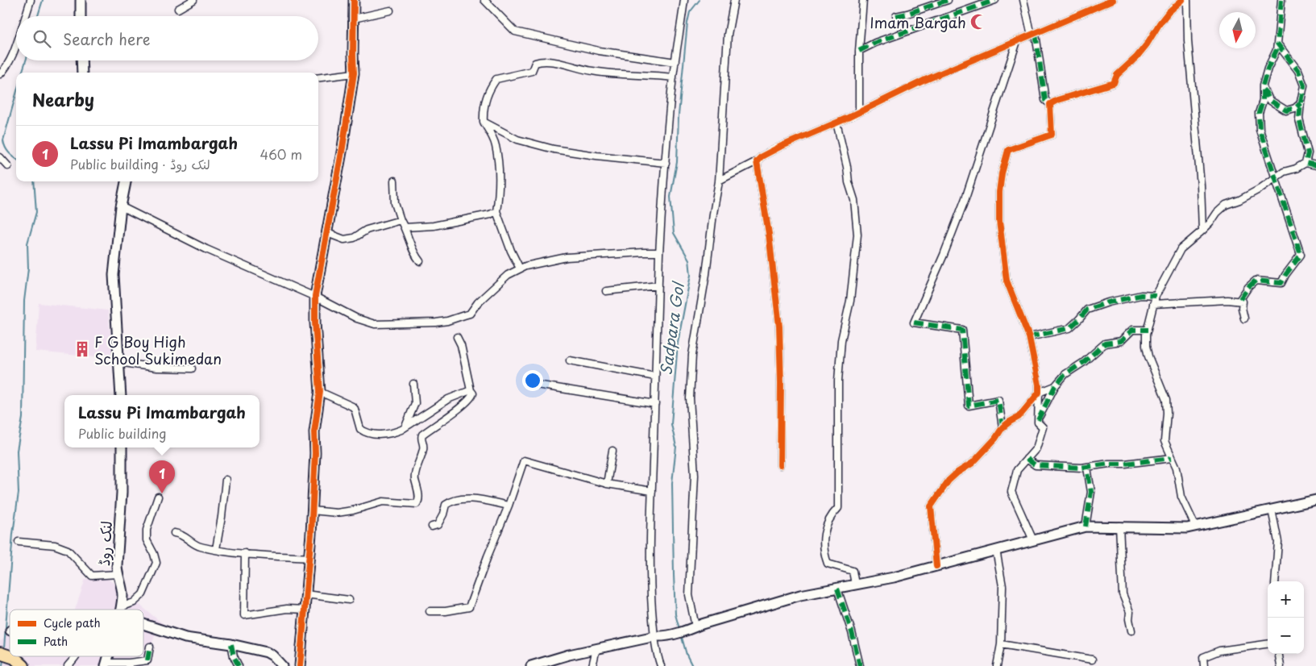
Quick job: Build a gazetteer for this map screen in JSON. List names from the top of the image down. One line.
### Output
{"streets":{"main road":["لنک روڈ"]},"water":["Sadpara Gol"],"places":{"mosque":["Imam Bargah"],"building":["F G Boy High School Sukimedan"]},"legend":["Cycle path","Path"],"north":"bottom","page":{"search":"Search here","heading":"Nearby","list":[{"mark":"1","name":"Lassu Pi Imambargah","note":"Public building · لنک روڈ","value":"460 m"}],"popup":["Lassu Pi Imambargah","Public building"],"pins":"1","map_buttons":["+","−"]}}
